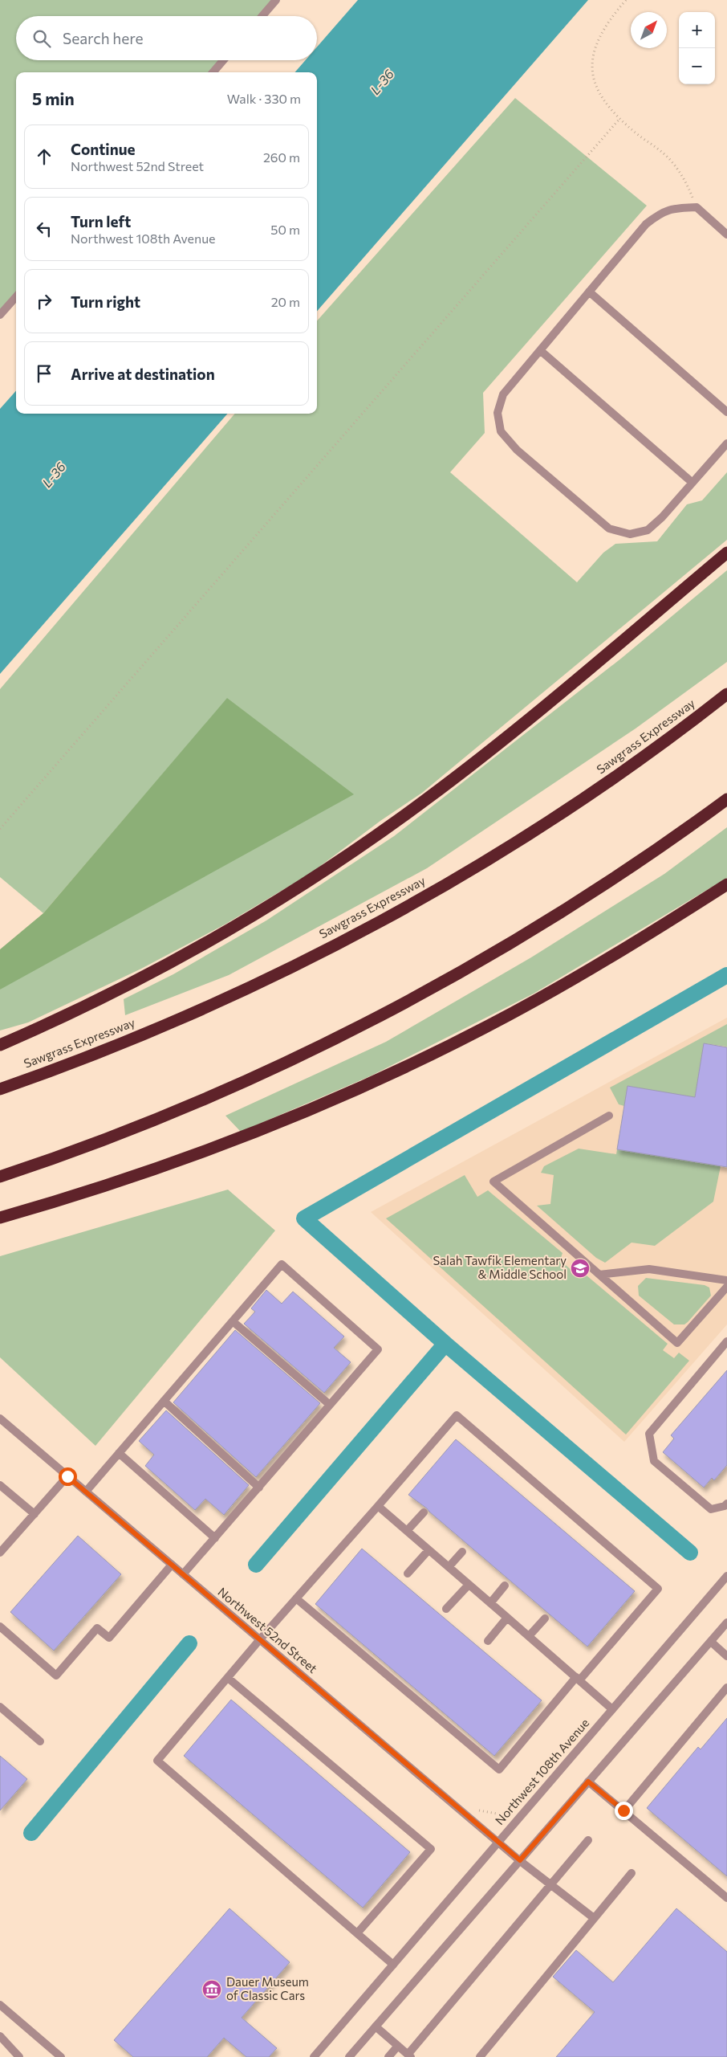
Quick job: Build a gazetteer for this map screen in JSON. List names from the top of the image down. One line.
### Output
{"streets":{"highway":["Sawgrass Expressway"],"street":["Northwest 52nd Street","Northwest 108th Avenue"]},"crossings":[["Northwest 52nd Street","Northwest 108th Avenue"]],"water":["L-36"],"places":{"school or university":["Salah Tawfik Elementary & Middle School"],"museum":["Dauer Museum of Classic Cars"]},"north":"top right","page":{"map_buttons":["+","−"],"search":"Search here","heading":["5 min","Walk · 330 m"],"list":[["Continue","Northwest 52nd Street","260 m"],["Turn left","Northwest 108th Avenue","50 m"],["Turn right","20 m"],"Arrive at destination"]}}
